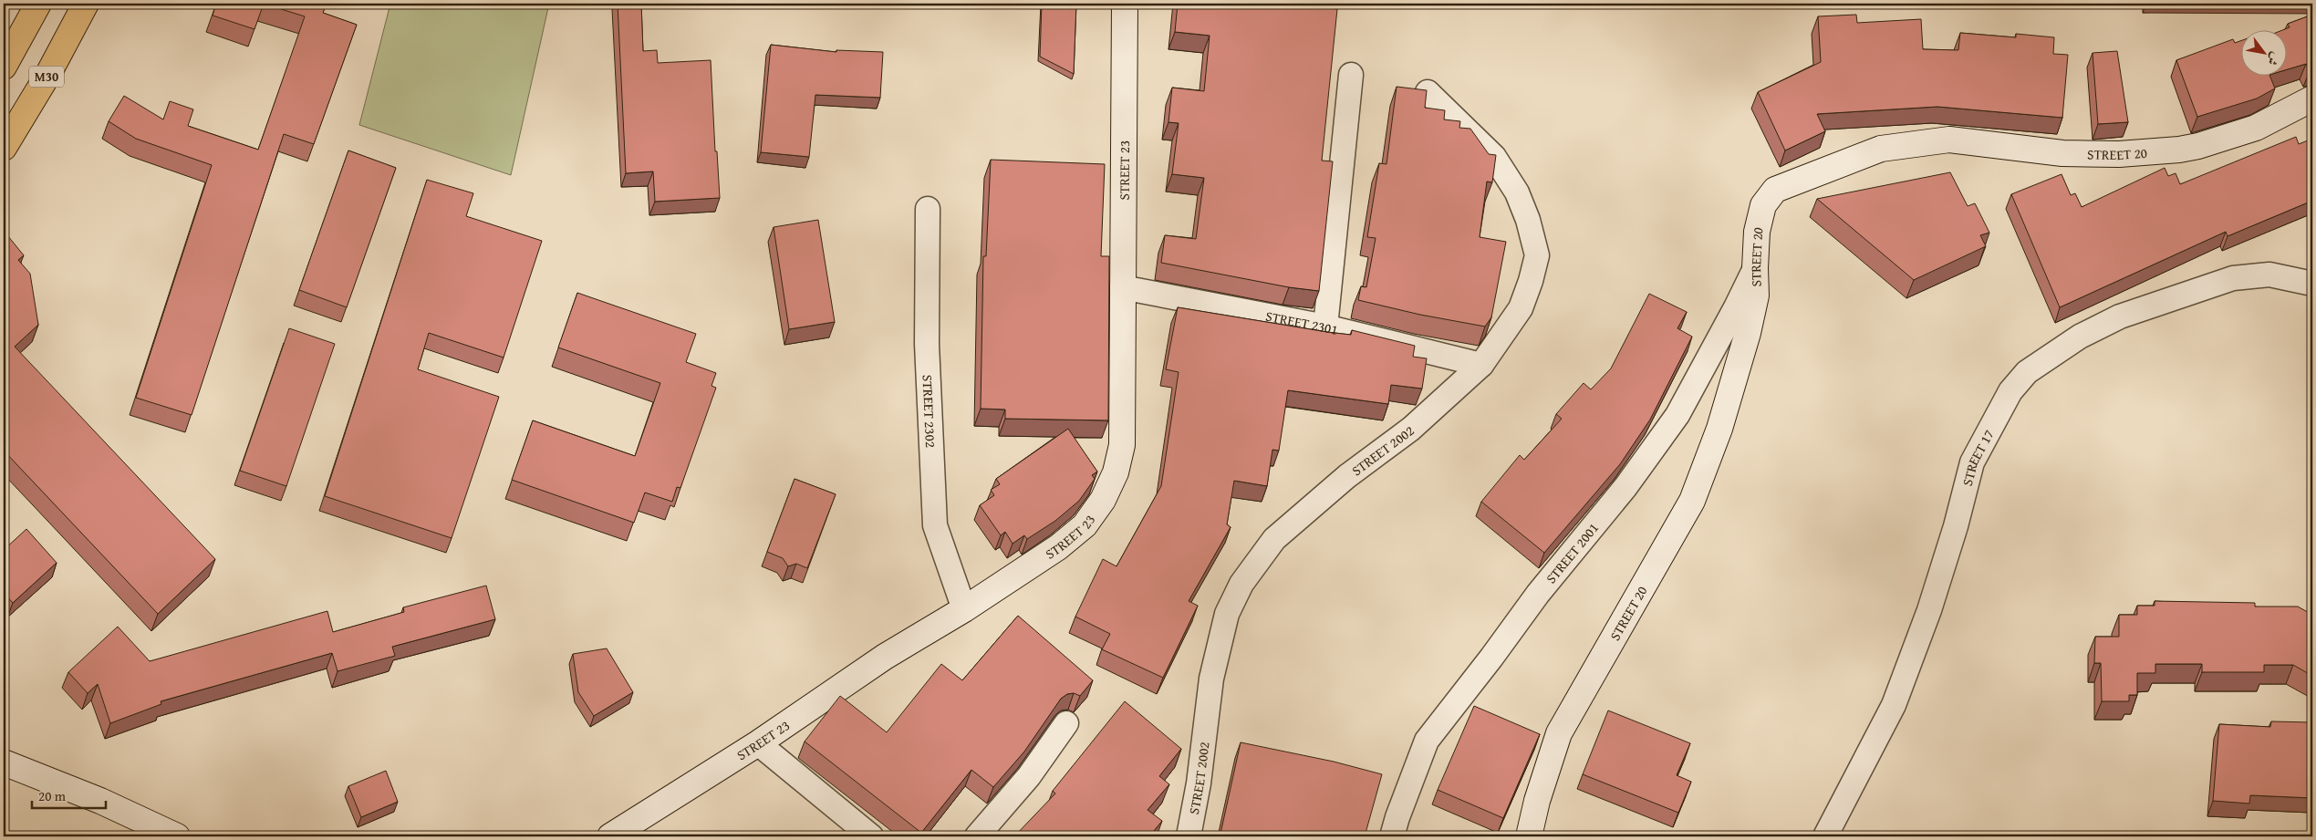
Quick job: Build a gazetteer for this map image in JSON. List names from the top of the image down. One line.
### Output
{"streets":{"highway":["M30"],"street":["STREET 20","STREET 23","STREET 2301","STREET 2302","STREET 2002","STREET 17","STREET 2001"]},"crossings":[["STREET 20","STREET 2001"],["STREET 23","STREET 2301"],["STREET 23","STREET 2302"],["STREET 2301","STREET 2002"]],"scale_bar":"20 m","north":"bottom right"}
